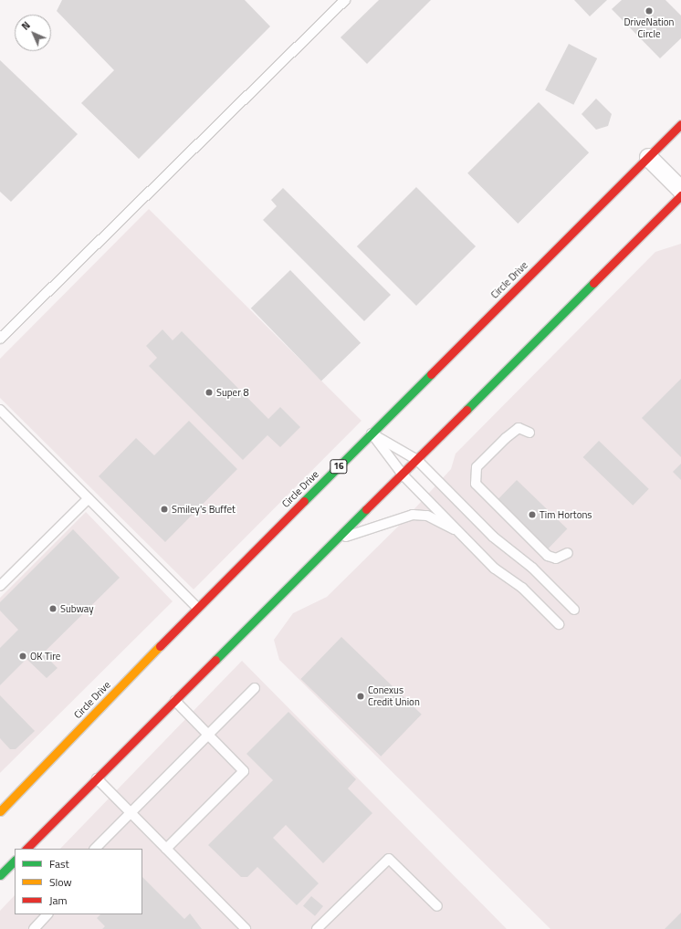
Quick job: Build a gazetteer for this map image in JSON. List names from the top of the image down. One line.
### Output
{"streets":{"highway":["Circle Drive","16"]},"places":["DriveNation Circle","Super 8","Smiley's Buffet","Tim Hortons","Subway","OK Tire","Conexus Credit Union"],"legend":["Fast","Slow","Jam"],"north":"top left"}
